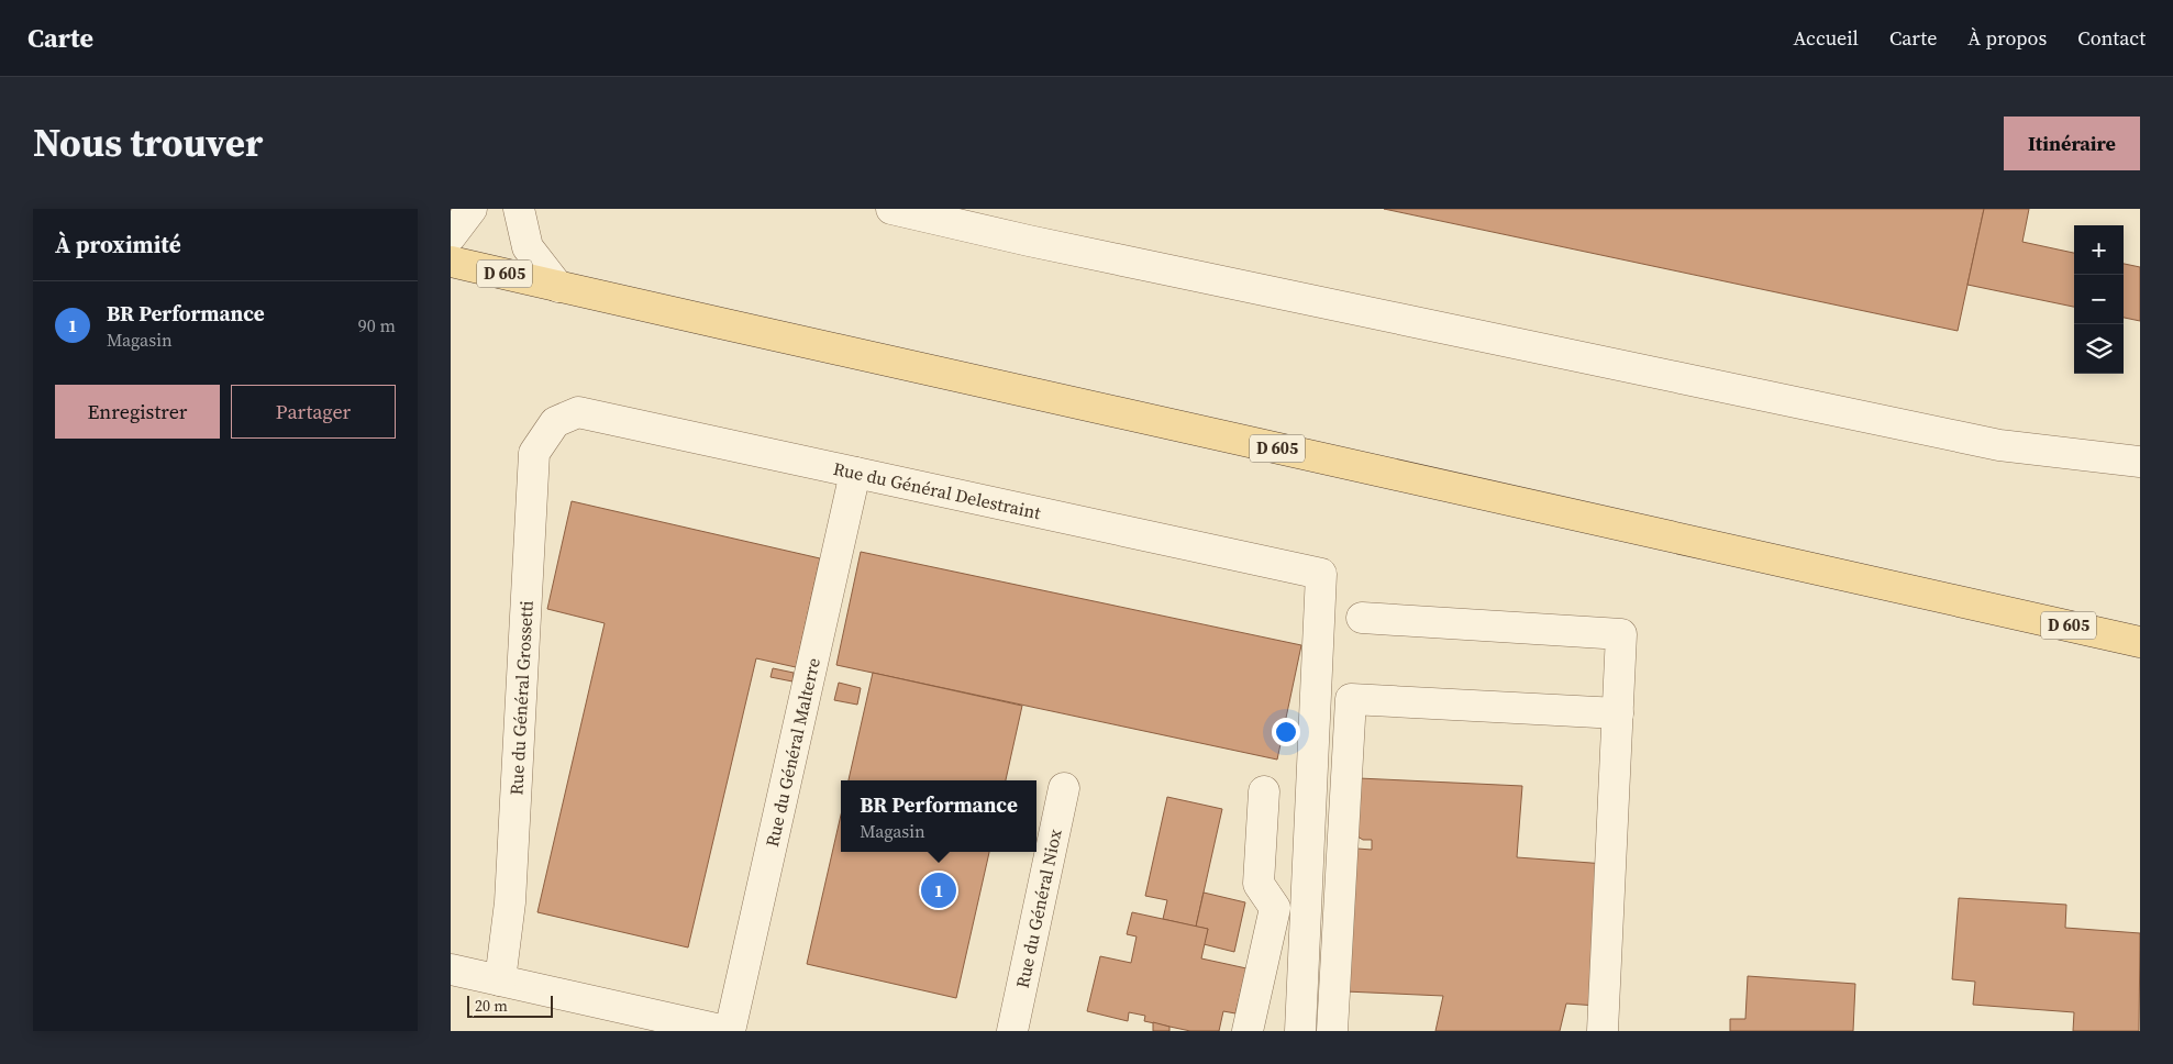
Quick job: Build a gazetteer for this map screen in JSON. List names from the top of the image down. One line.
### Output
{"streets":{"main road":["D 605"],"street":["Rue du Général Delestraint","Rue du Général Grossetti","Rue du Général Malterre","Rue du Général Niox"]},"crossings":[["Rue du Général Delestraint","Rue du Général Grossetti"],["Rue du Général Delestraint","Rue du Général Malterre"]],"scale_bar":"20 m","page":{"header":"Carte","nav":["Accueil","Carte","À propos","Contact"],"title":"Nous trouver","buttons":["Itinéraire",["Enregistrer","Partager"]],"heading":"À proximité","map_buttons":["+","−"],"list":[{"mark":"1","name":"BR Performance","note":"Magasin","value":"90 m"}],"popup":["BR Performance","Magasin"],"pins":"1","scale":"20 m"}}
